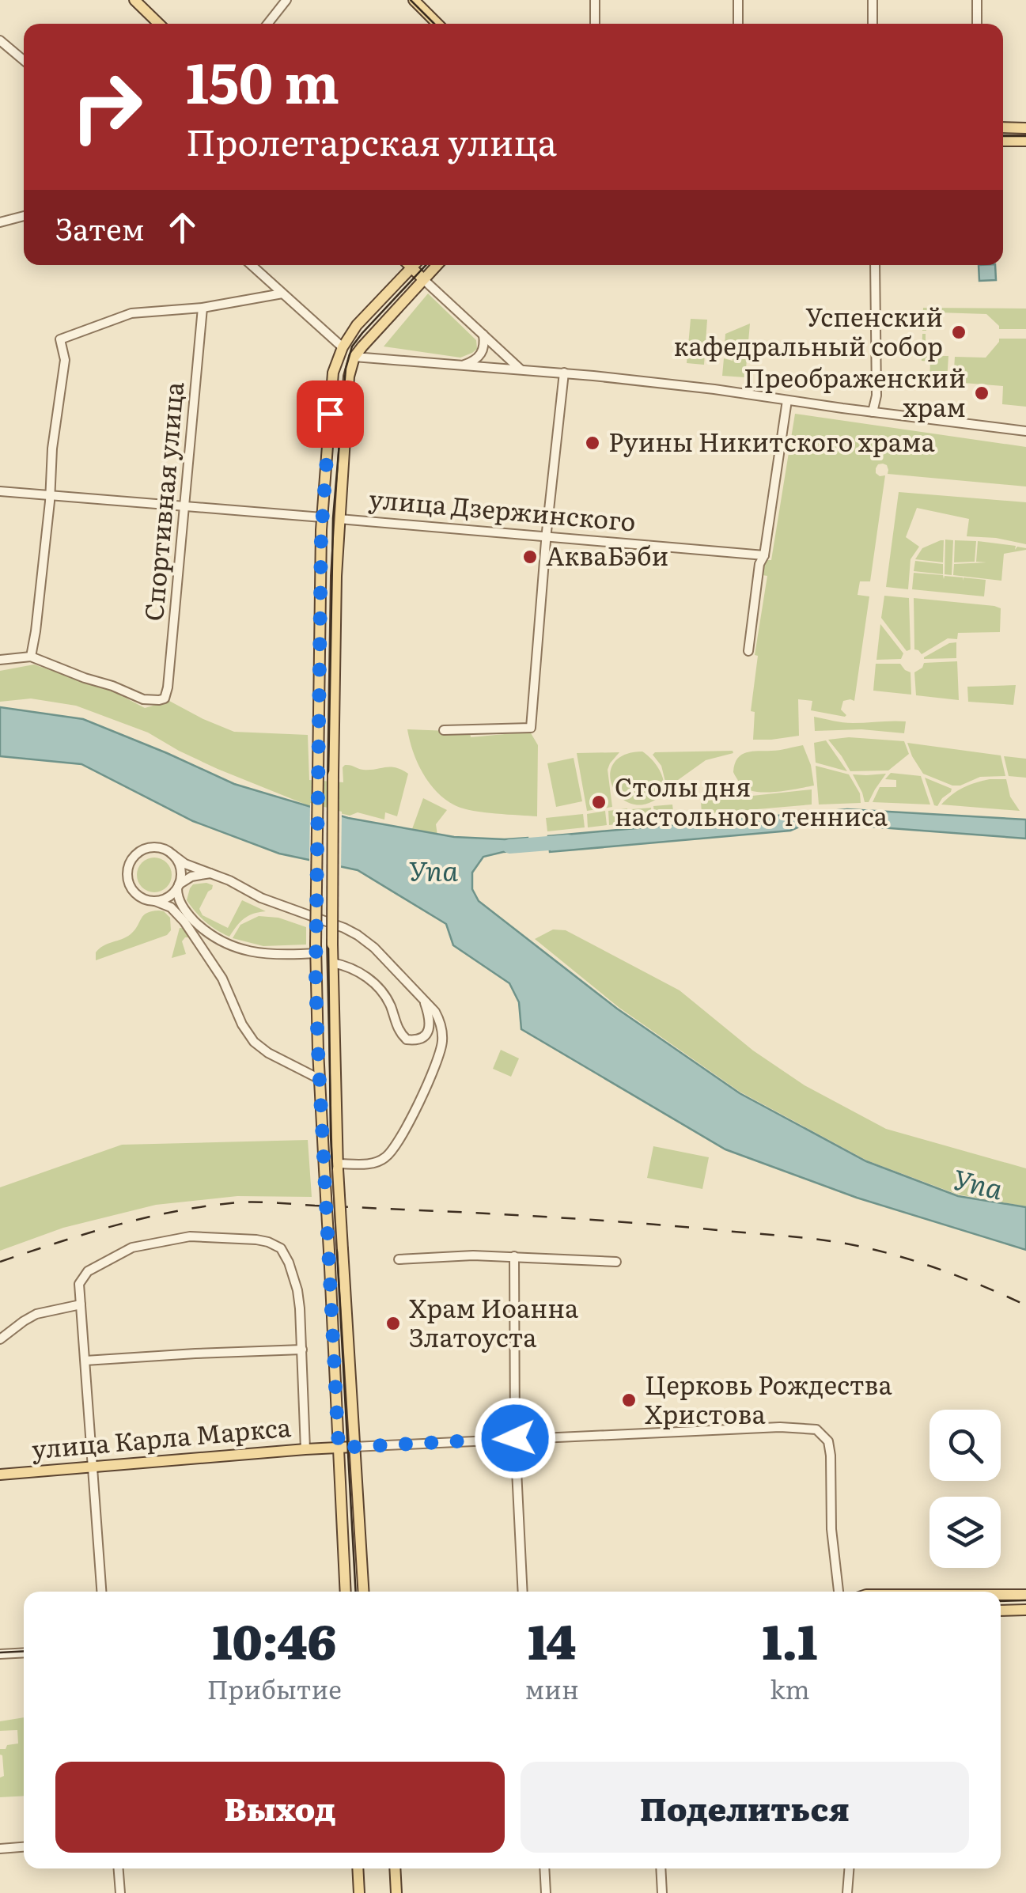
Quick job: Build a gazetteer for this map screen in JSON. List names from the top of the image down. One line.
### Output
{"streets":{"main road":["улица Дзержинского","улица Карла Маркса"],"street":["Спортивная улица"]},"crossings":[["Спортивная улица","улица Дзержинского"]],"water":["Упа"],"places":["Успенский кафедральный собор","Преображенский храм","Руины Никитского храма","АкваБэби","Cтолы дня настольного тенниса","Храм Иоанна Златоуста","Церковь Рождества Христова"],"page":{"turn":["150 m","Пролетарская улица"],"then":"Затем","eta":["10:46","Прибытие","14","мин","1.1","km"],"buttons":["Выход","Поделиться"]}}
